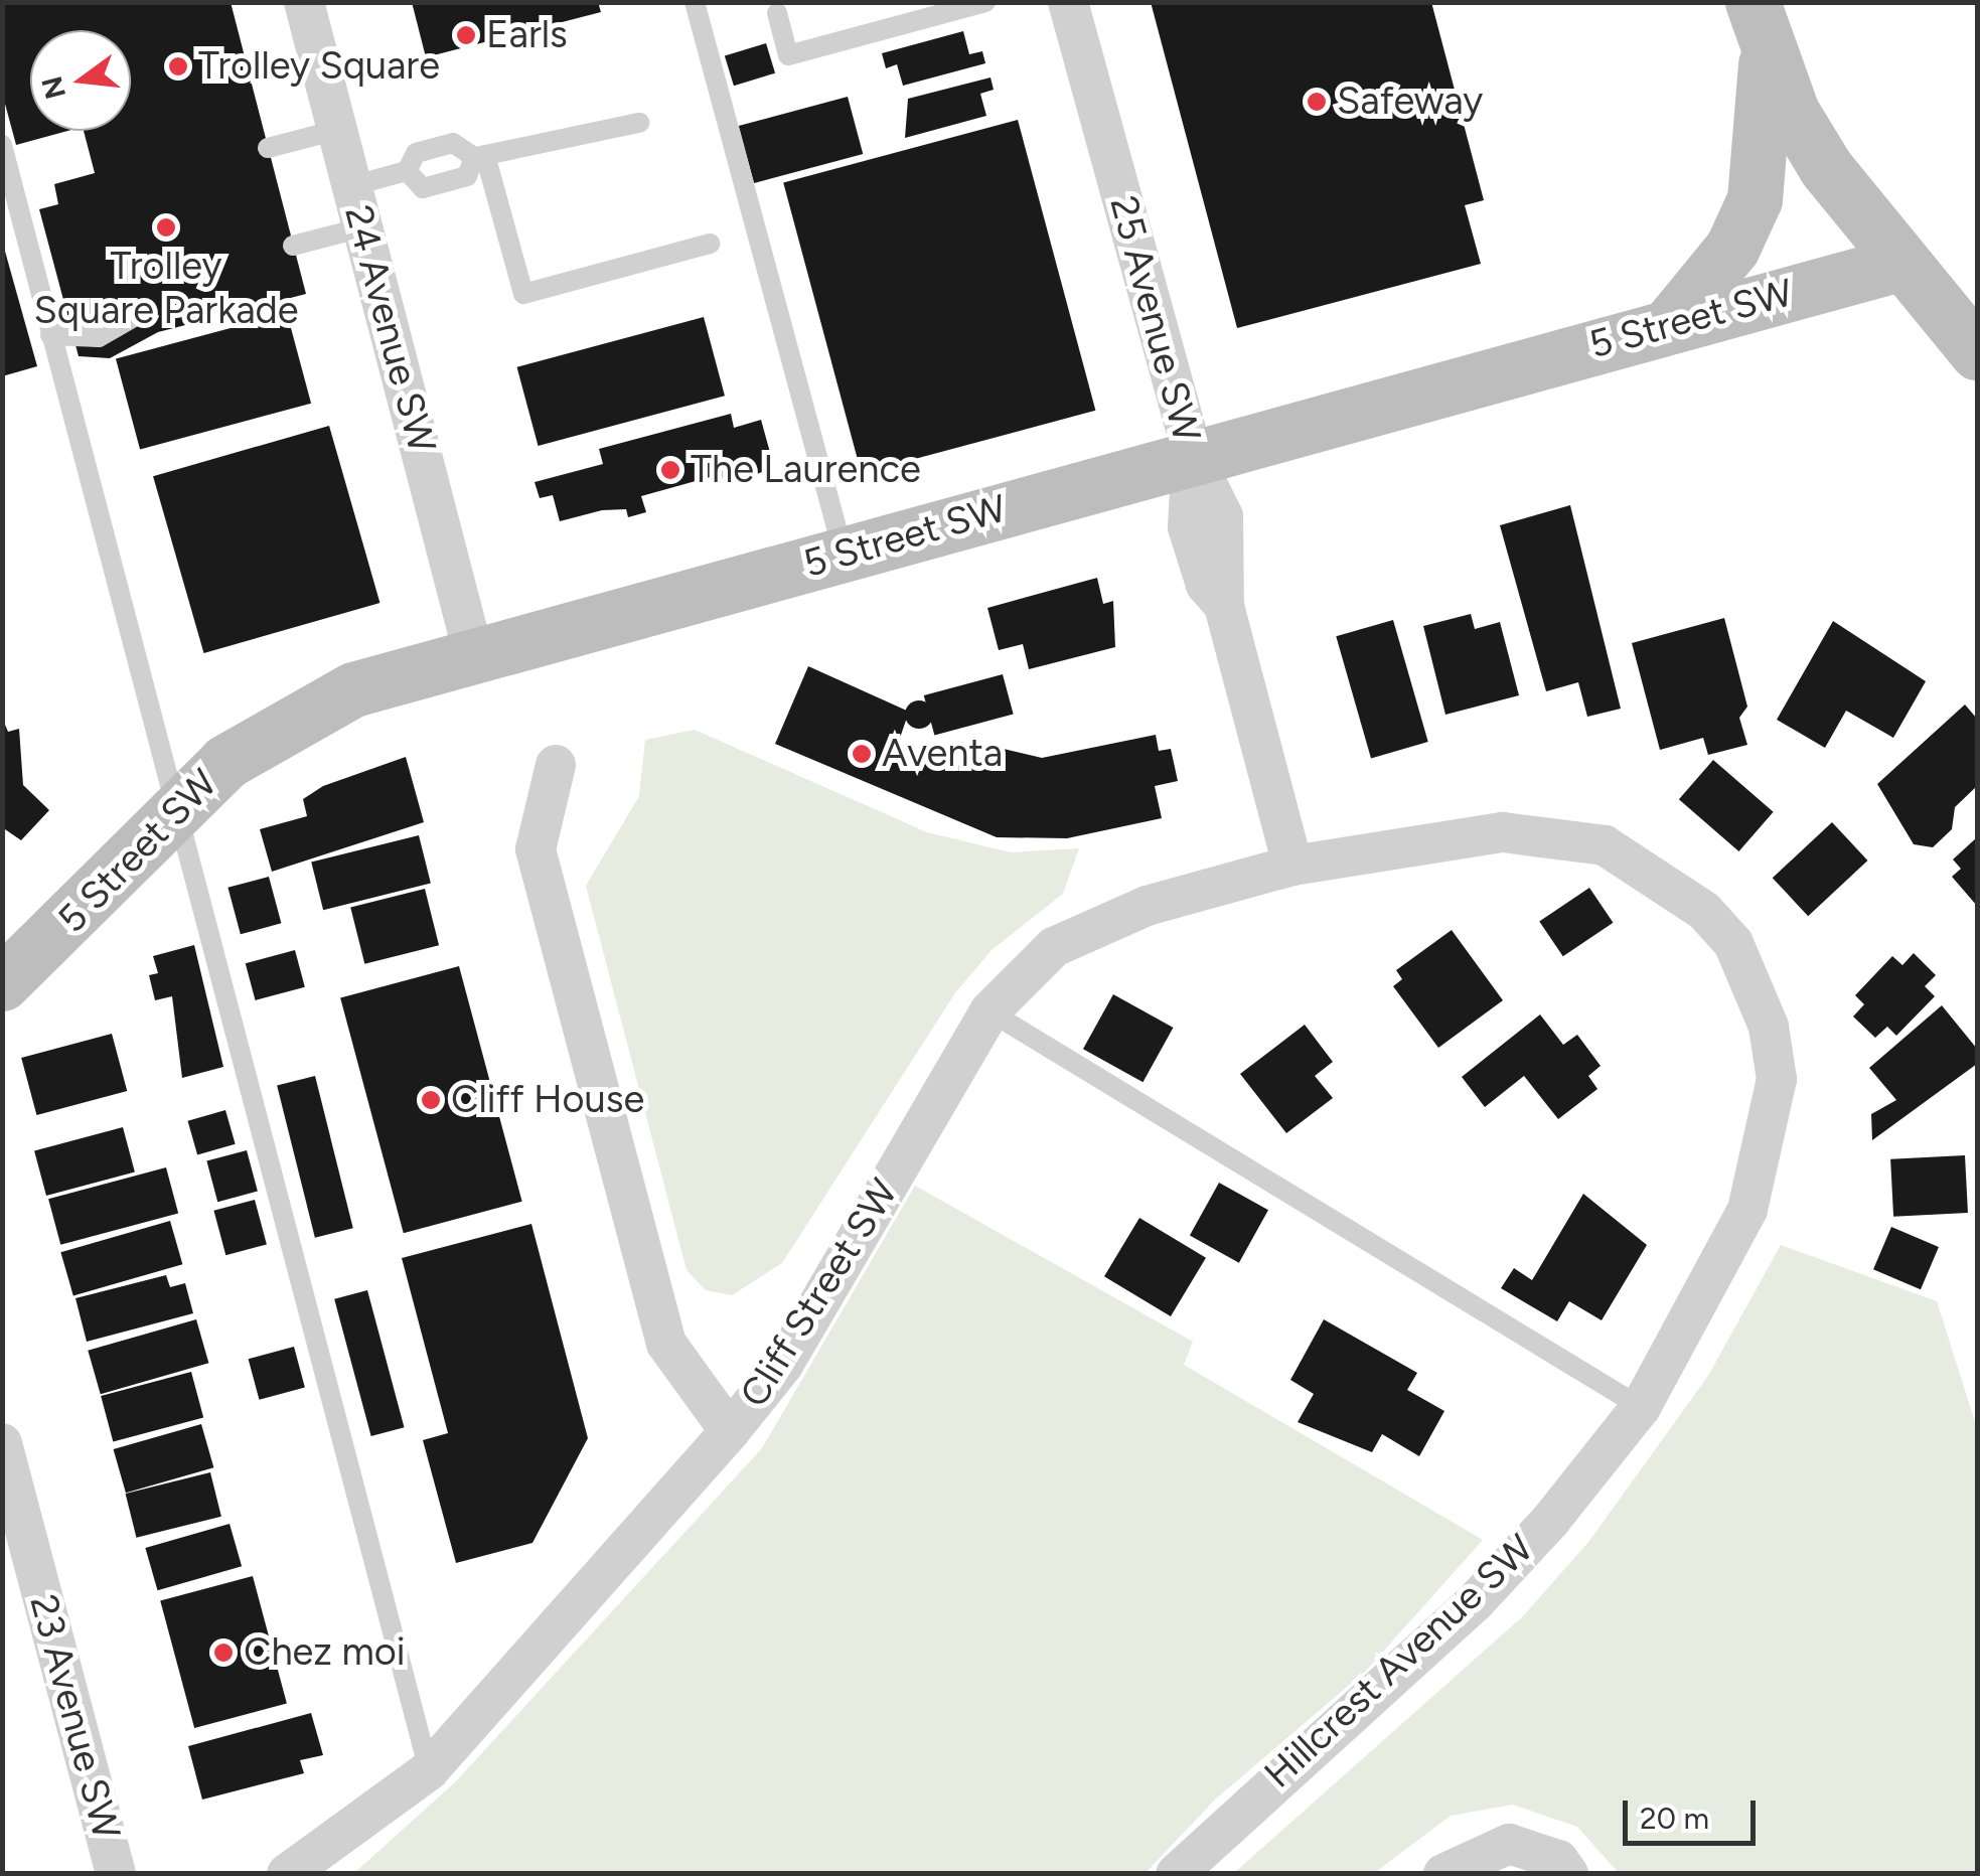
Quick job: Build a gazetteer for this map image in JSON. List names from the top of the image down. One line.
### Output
{"streets":{"street":["25 Avenue SW","5 Street SW","24 Avenue SW","Cliff Street SW","Hillcrest Avenue SW","23 Avenue SW"]},"crossings":[["25 Avenue SW","5 Street SW"],["25 Avenue SW","Cliff Street SW"],["25 Avenue SW","Hillcrest Avenue SW"],["5 Street SW","24 Avenue SW"],["Cliff Street SW","Hillcrest Avenue SW"]],"places":["Earls","Trolley Square","Safeway","Trolley Square Parkade","The Laurence","Aventa","Cliff House","Chez moi"],"scale_bar":"20 m","north":"left"}
